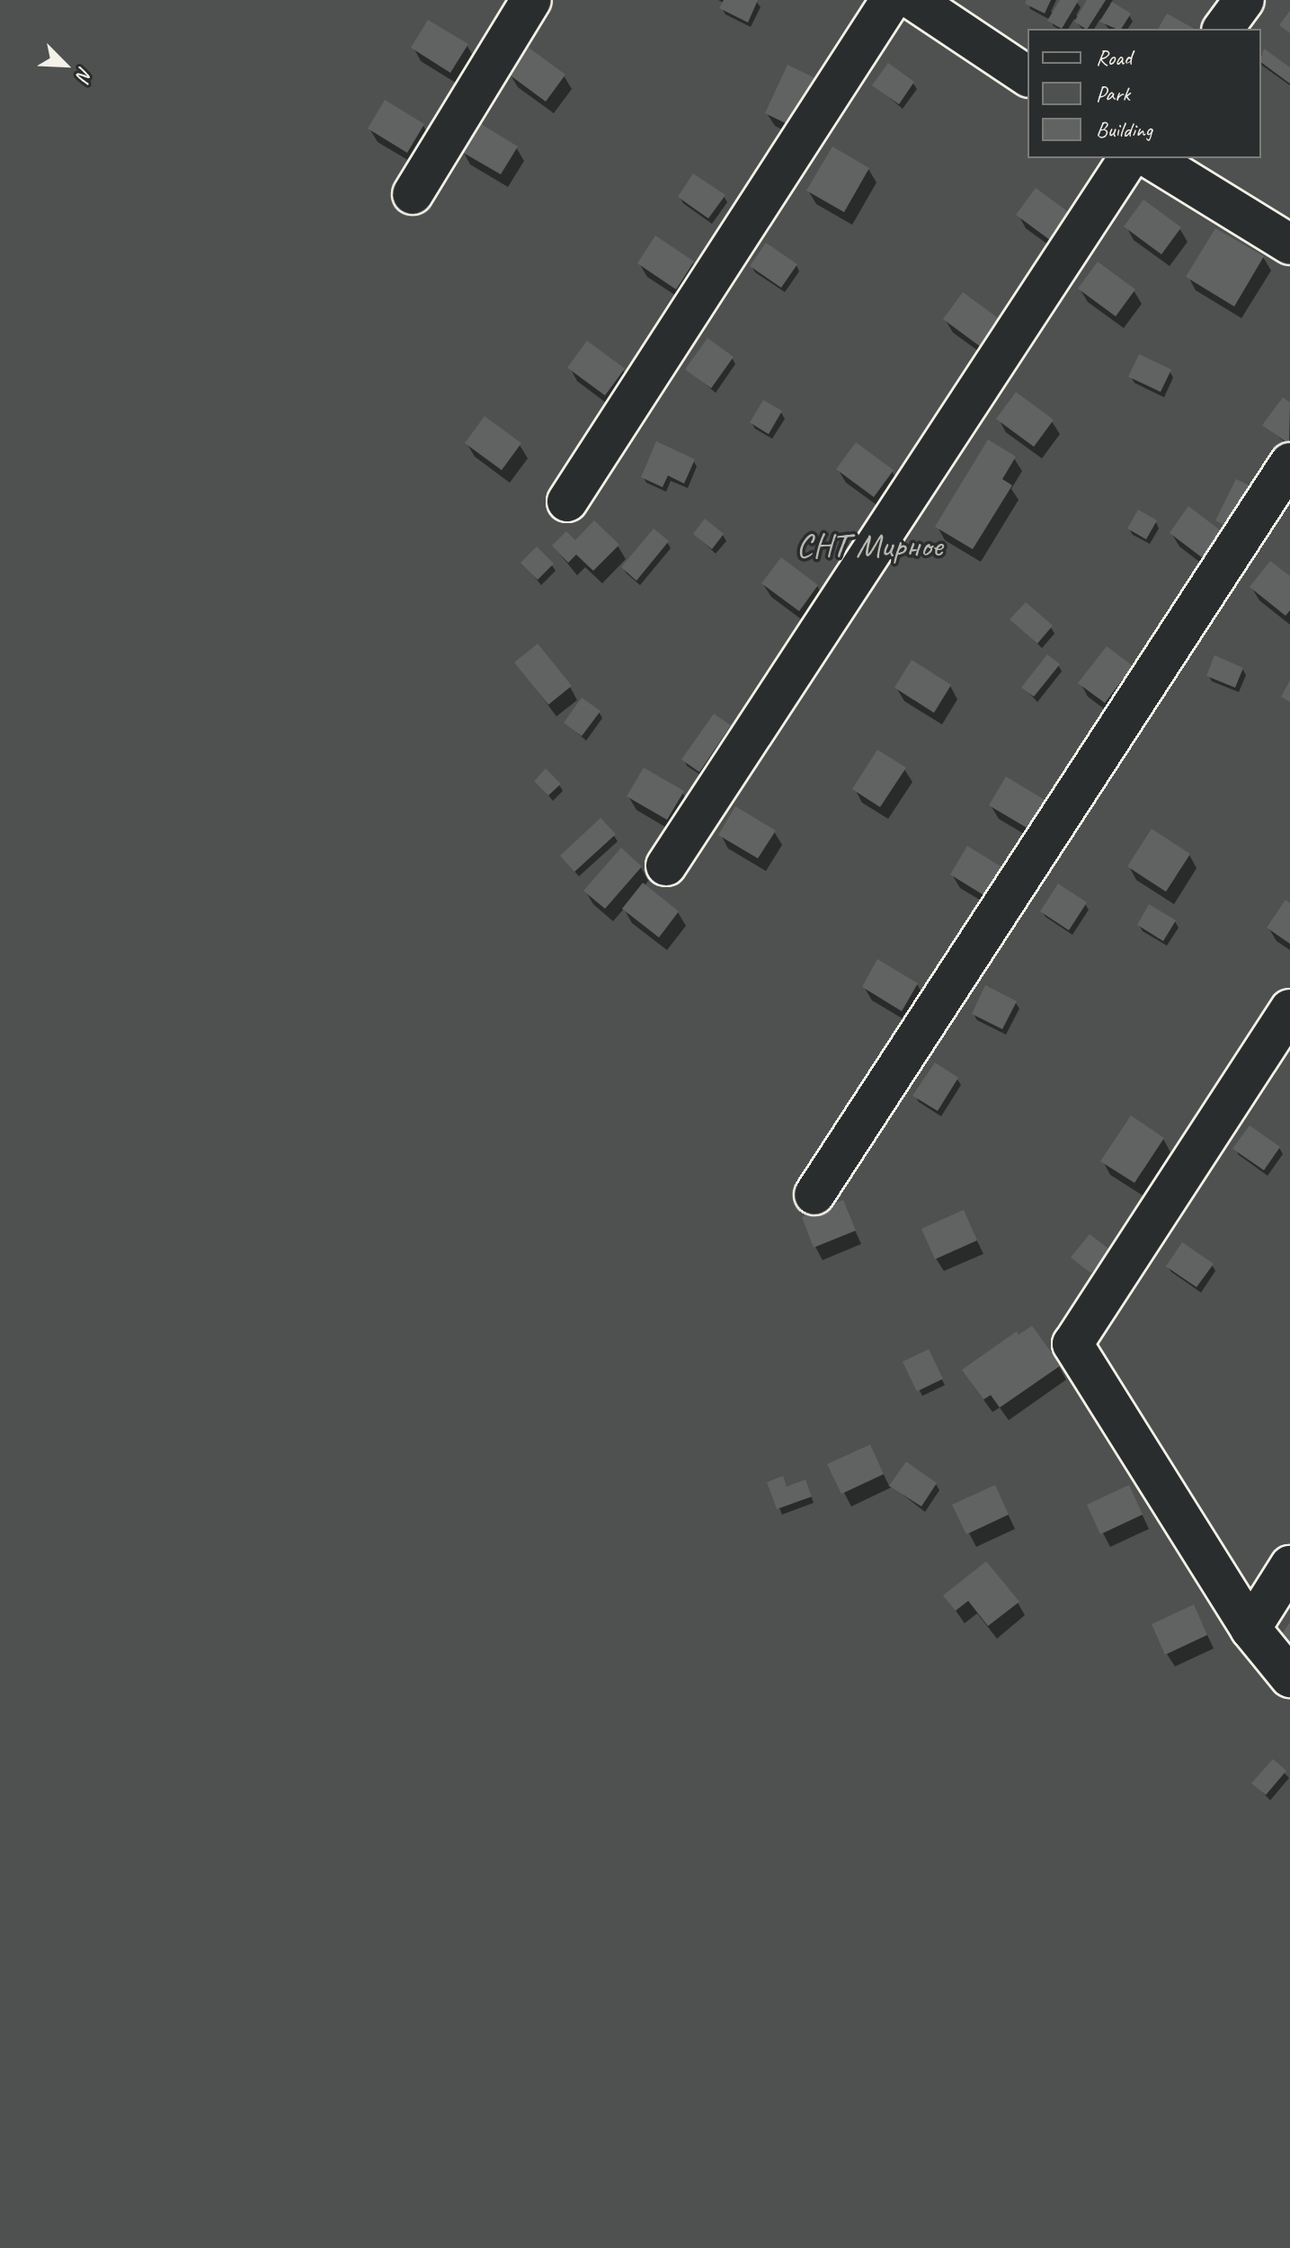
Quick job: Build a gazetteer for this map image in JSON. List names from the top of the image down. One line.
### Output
{"parks":["СНТ Мирное"],"legend":["Road","Park","Building"],"north":"bottom right"}
